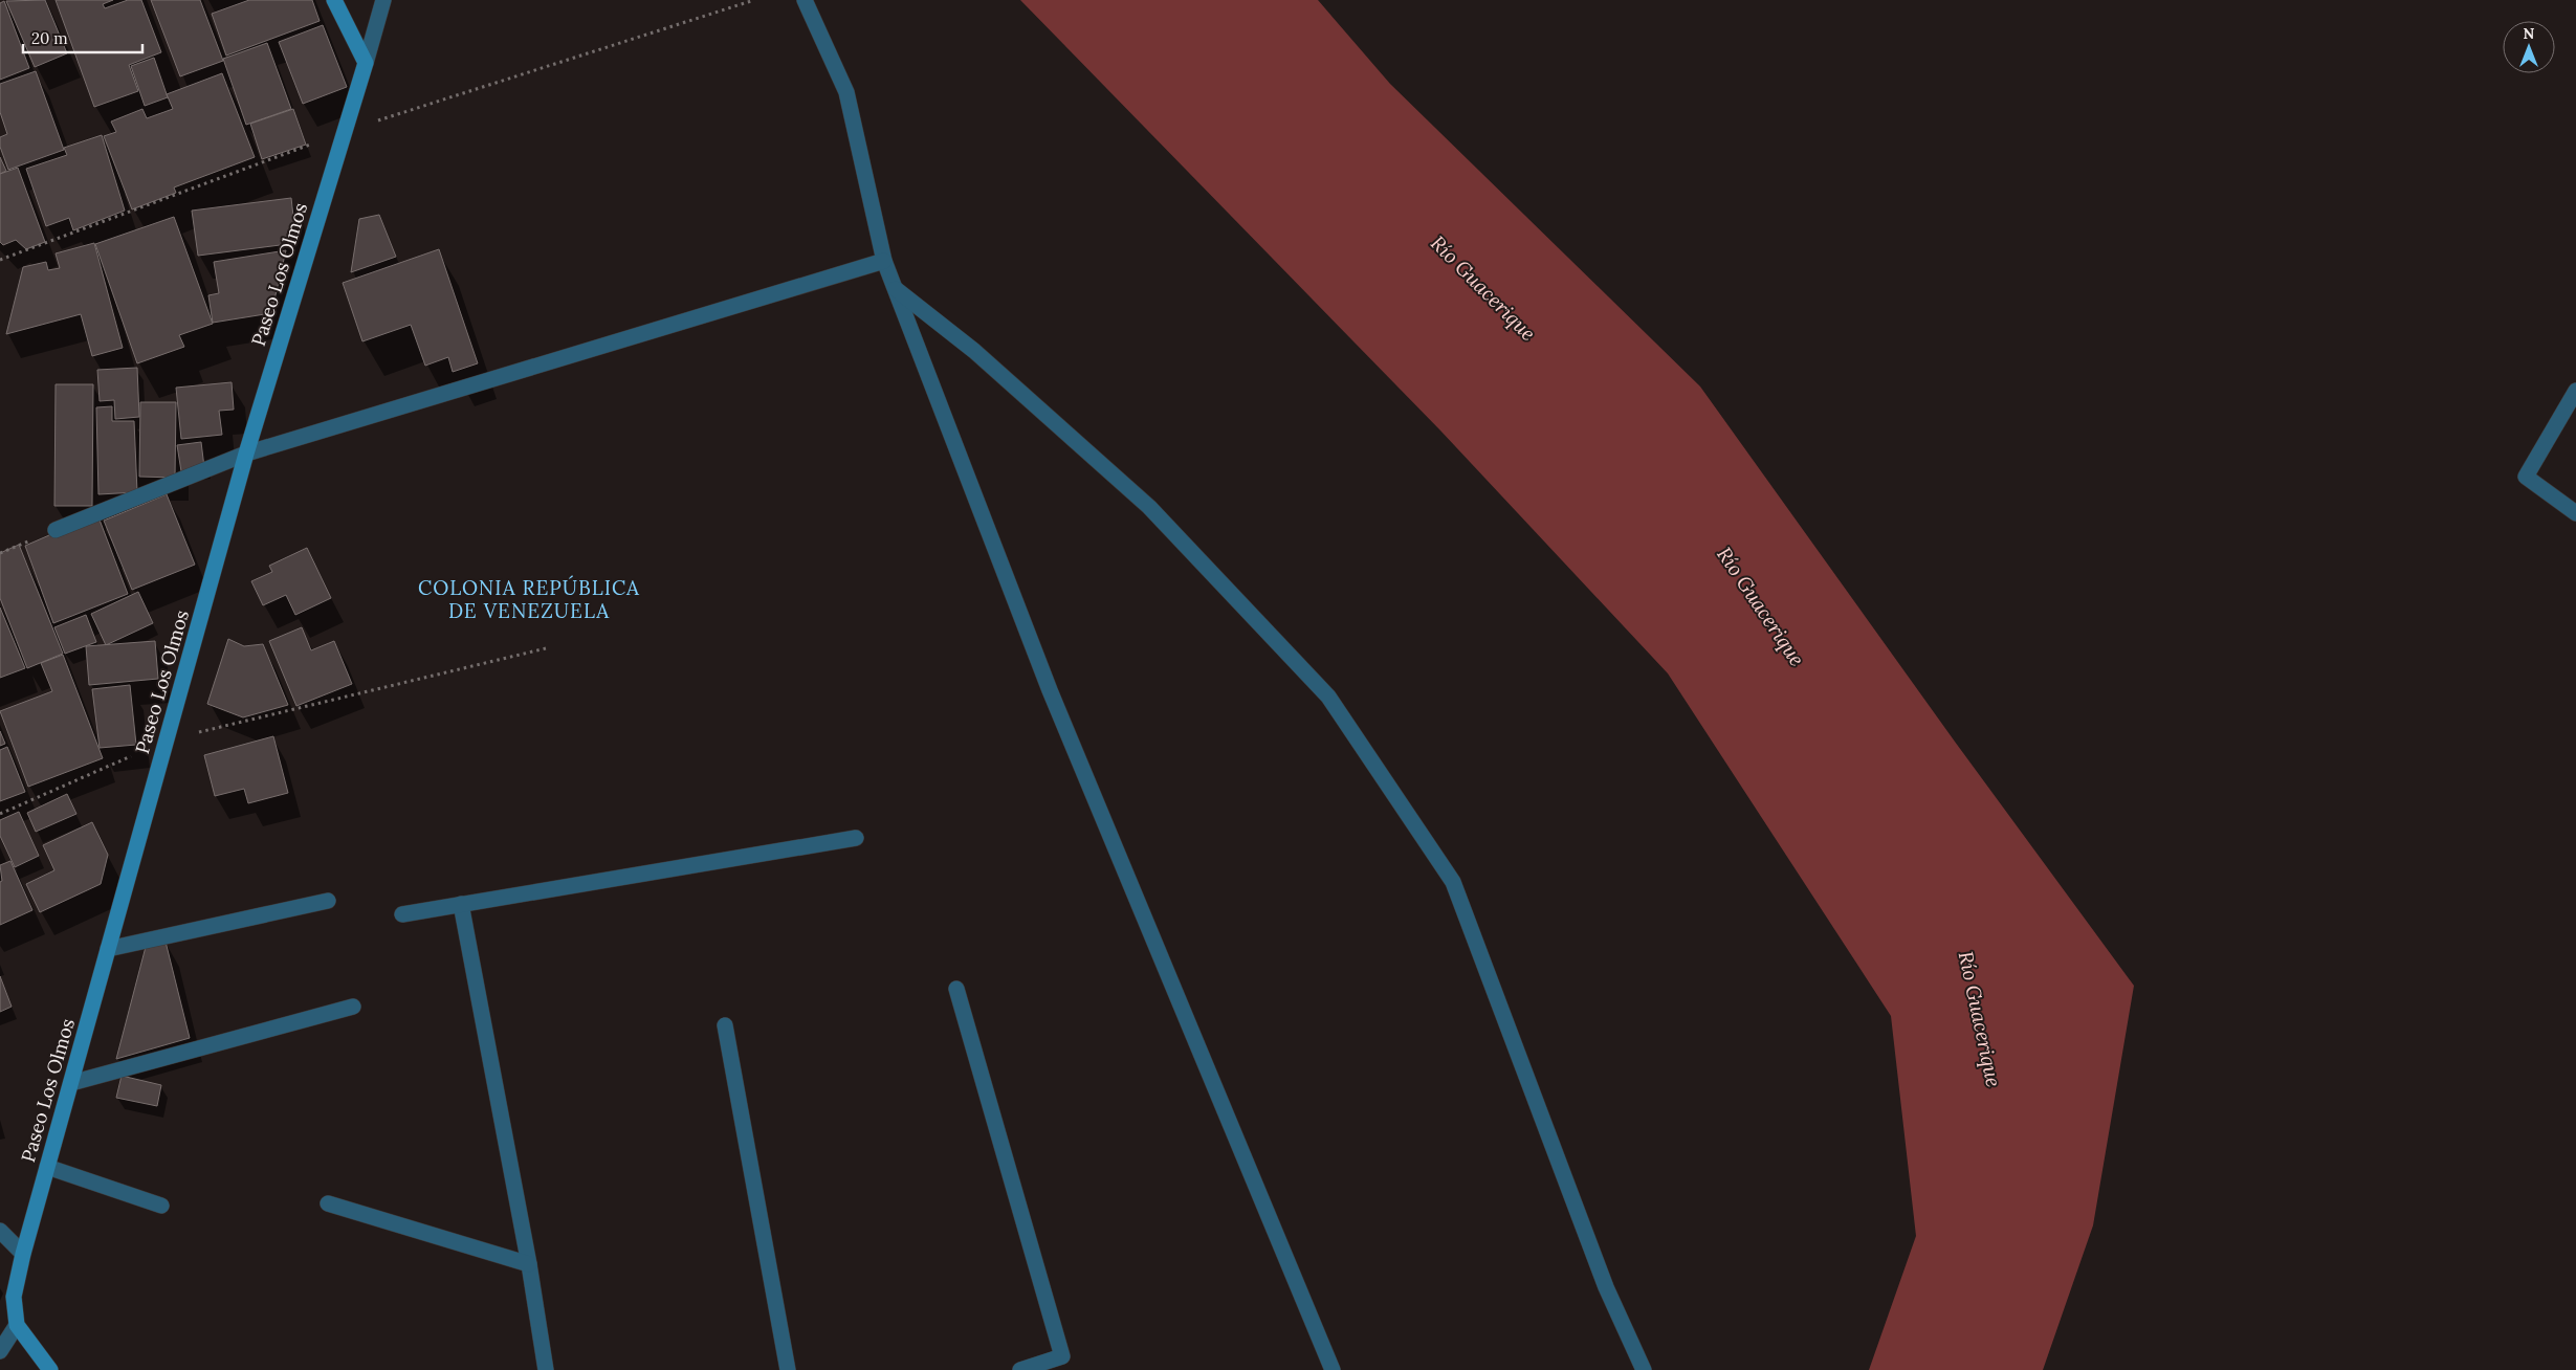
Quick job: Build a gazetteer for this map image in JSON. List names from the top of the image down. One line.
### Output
{"streets":{"street":["Paseo Los Olmos"]},"districts":["COLONIA REPÚBLICA DE VENEZUELA"],"water":["Río Guacerique"],"scale_bar":"20 m","north":"top"}
